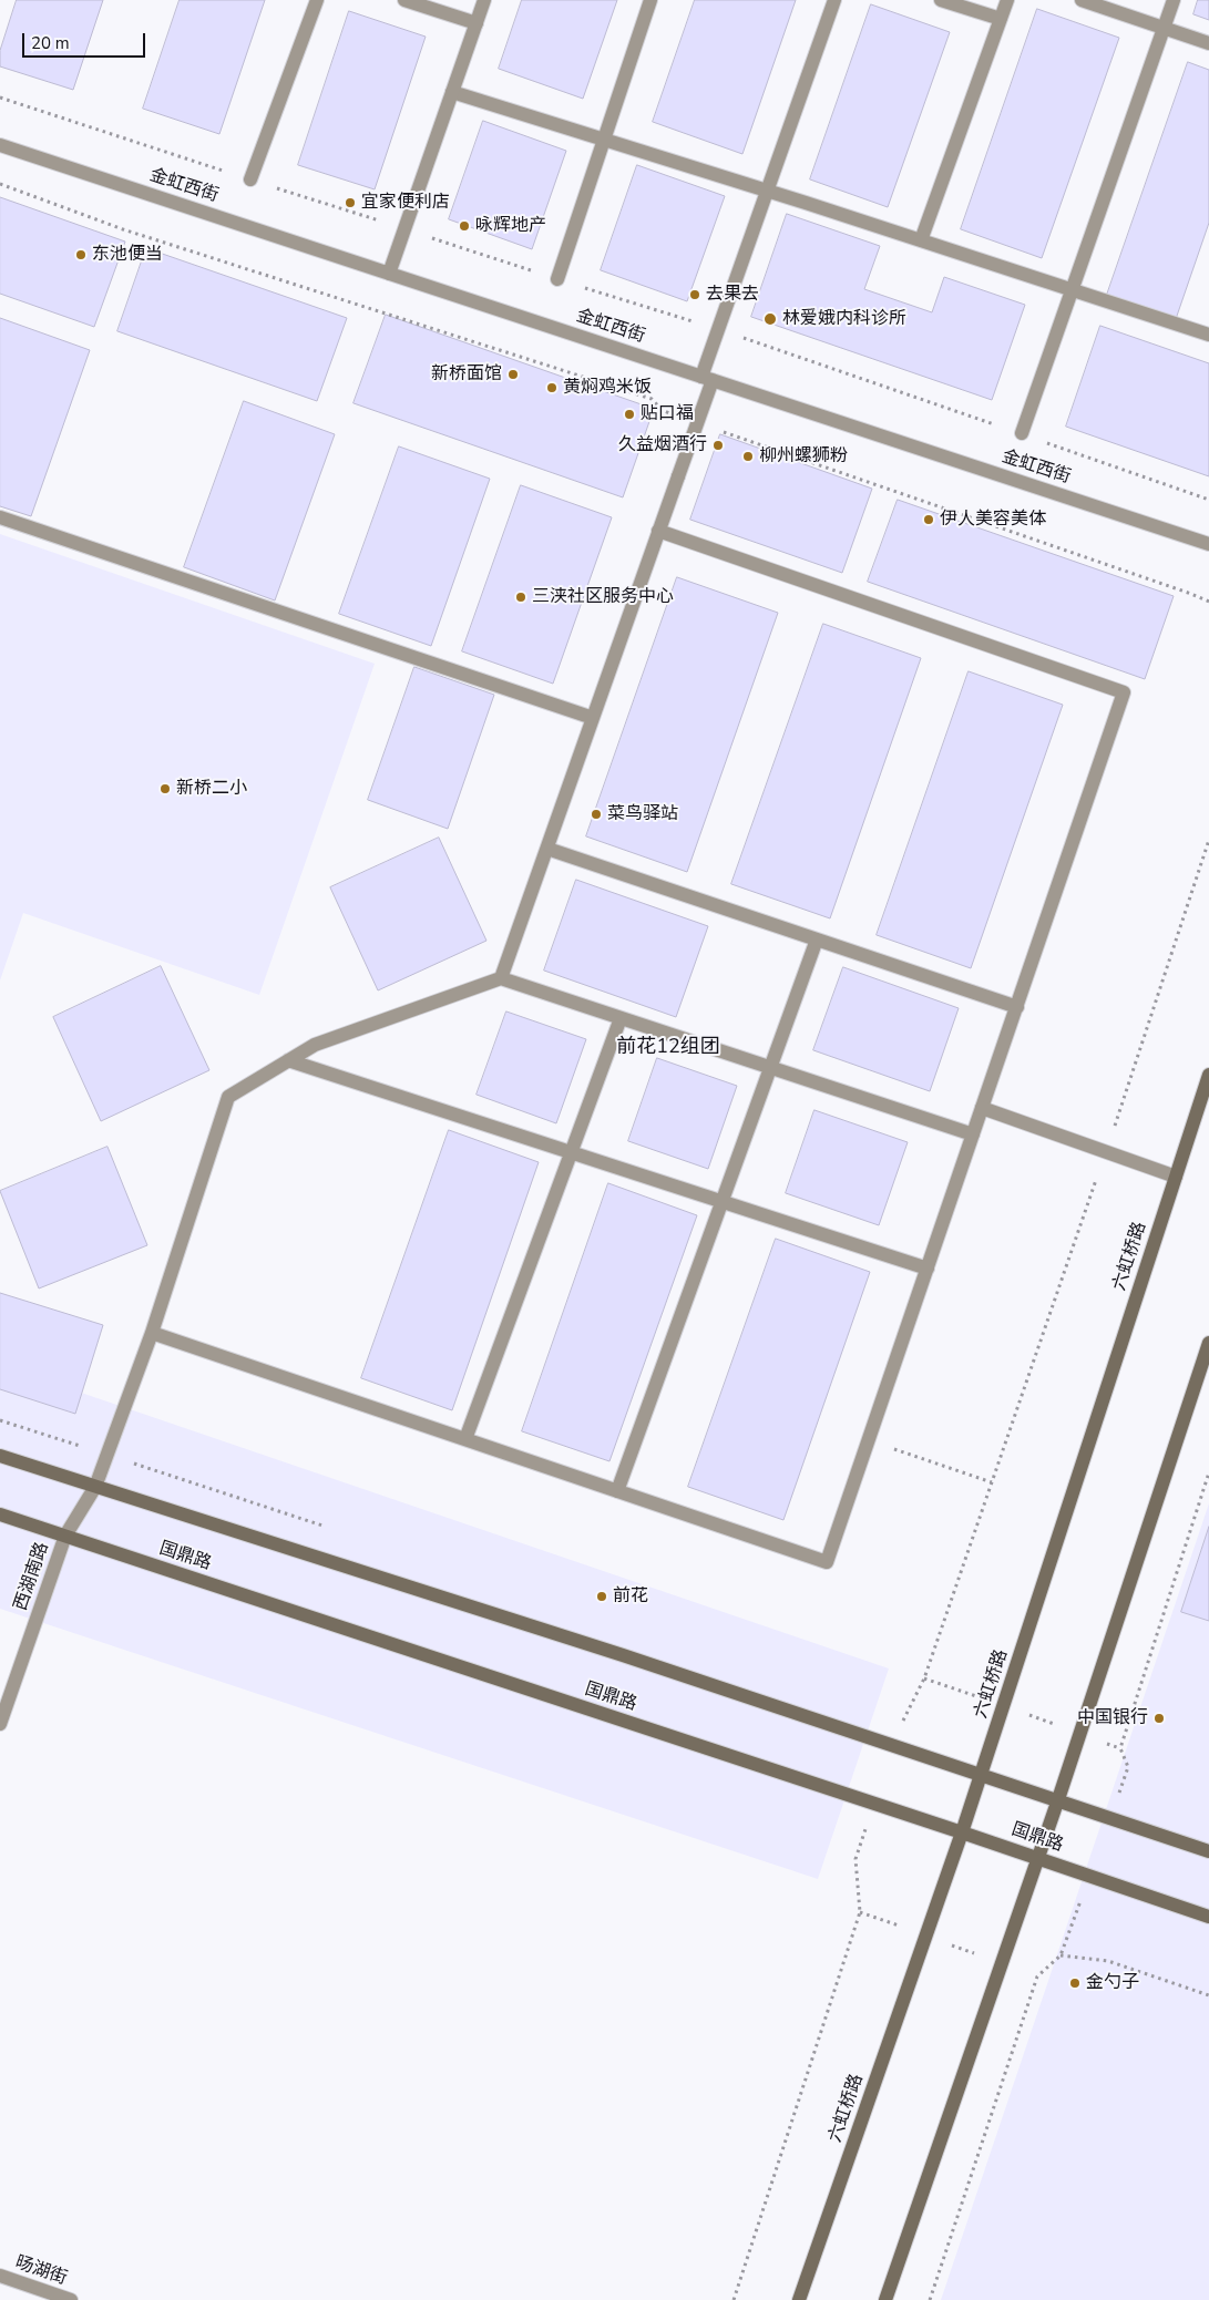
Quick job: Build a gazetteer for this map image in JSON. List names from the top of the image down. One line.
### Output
{"streets":{"main road":["六虹桥路","国鼎路"],"street":["金虹西街","西湖南路","旸湖街"]},"crossings":[["六虹桥路","国鼎路"],["国鼎路","西湖南路"]],"districts":["前花12组团"],"places":["宜家便利店","咏辉地产","东池便当","去果去","林爱娥内科诊所","新桥面馆","黄焖鸡米饭","贴口福","久益烟酒行","柳州螺狮粉","伊人美容美体","三浃社区服务中心","新桥二小","菜鸟驿站","前花","中国银行","金勺子"],"scale_bar":"20 m"}
